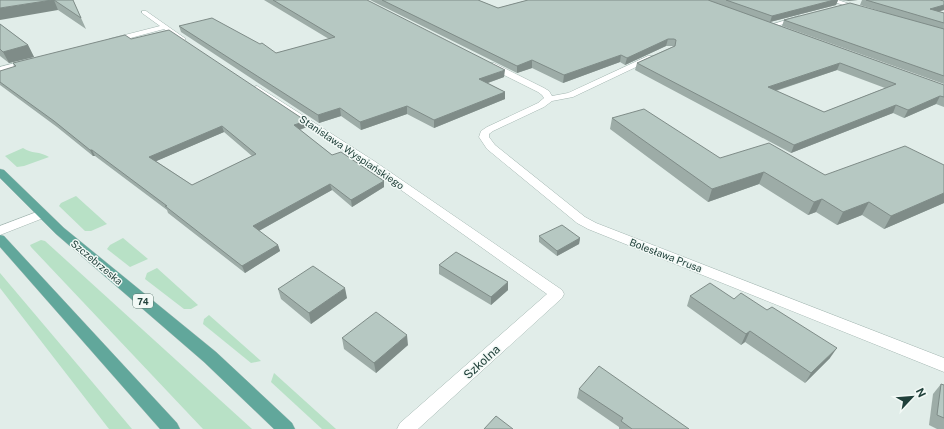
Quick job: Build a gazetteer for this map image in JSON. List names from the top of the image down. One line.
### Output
{"streets":{"main road":["Szczebrzeska","74"],"street":["Stanisława Wyspiańskiego","Bolesława Prusa","Szkolna"]},"crossings":[["Stanisława Wyspiańskiego","Szkolna"]],"north":"top right"}
